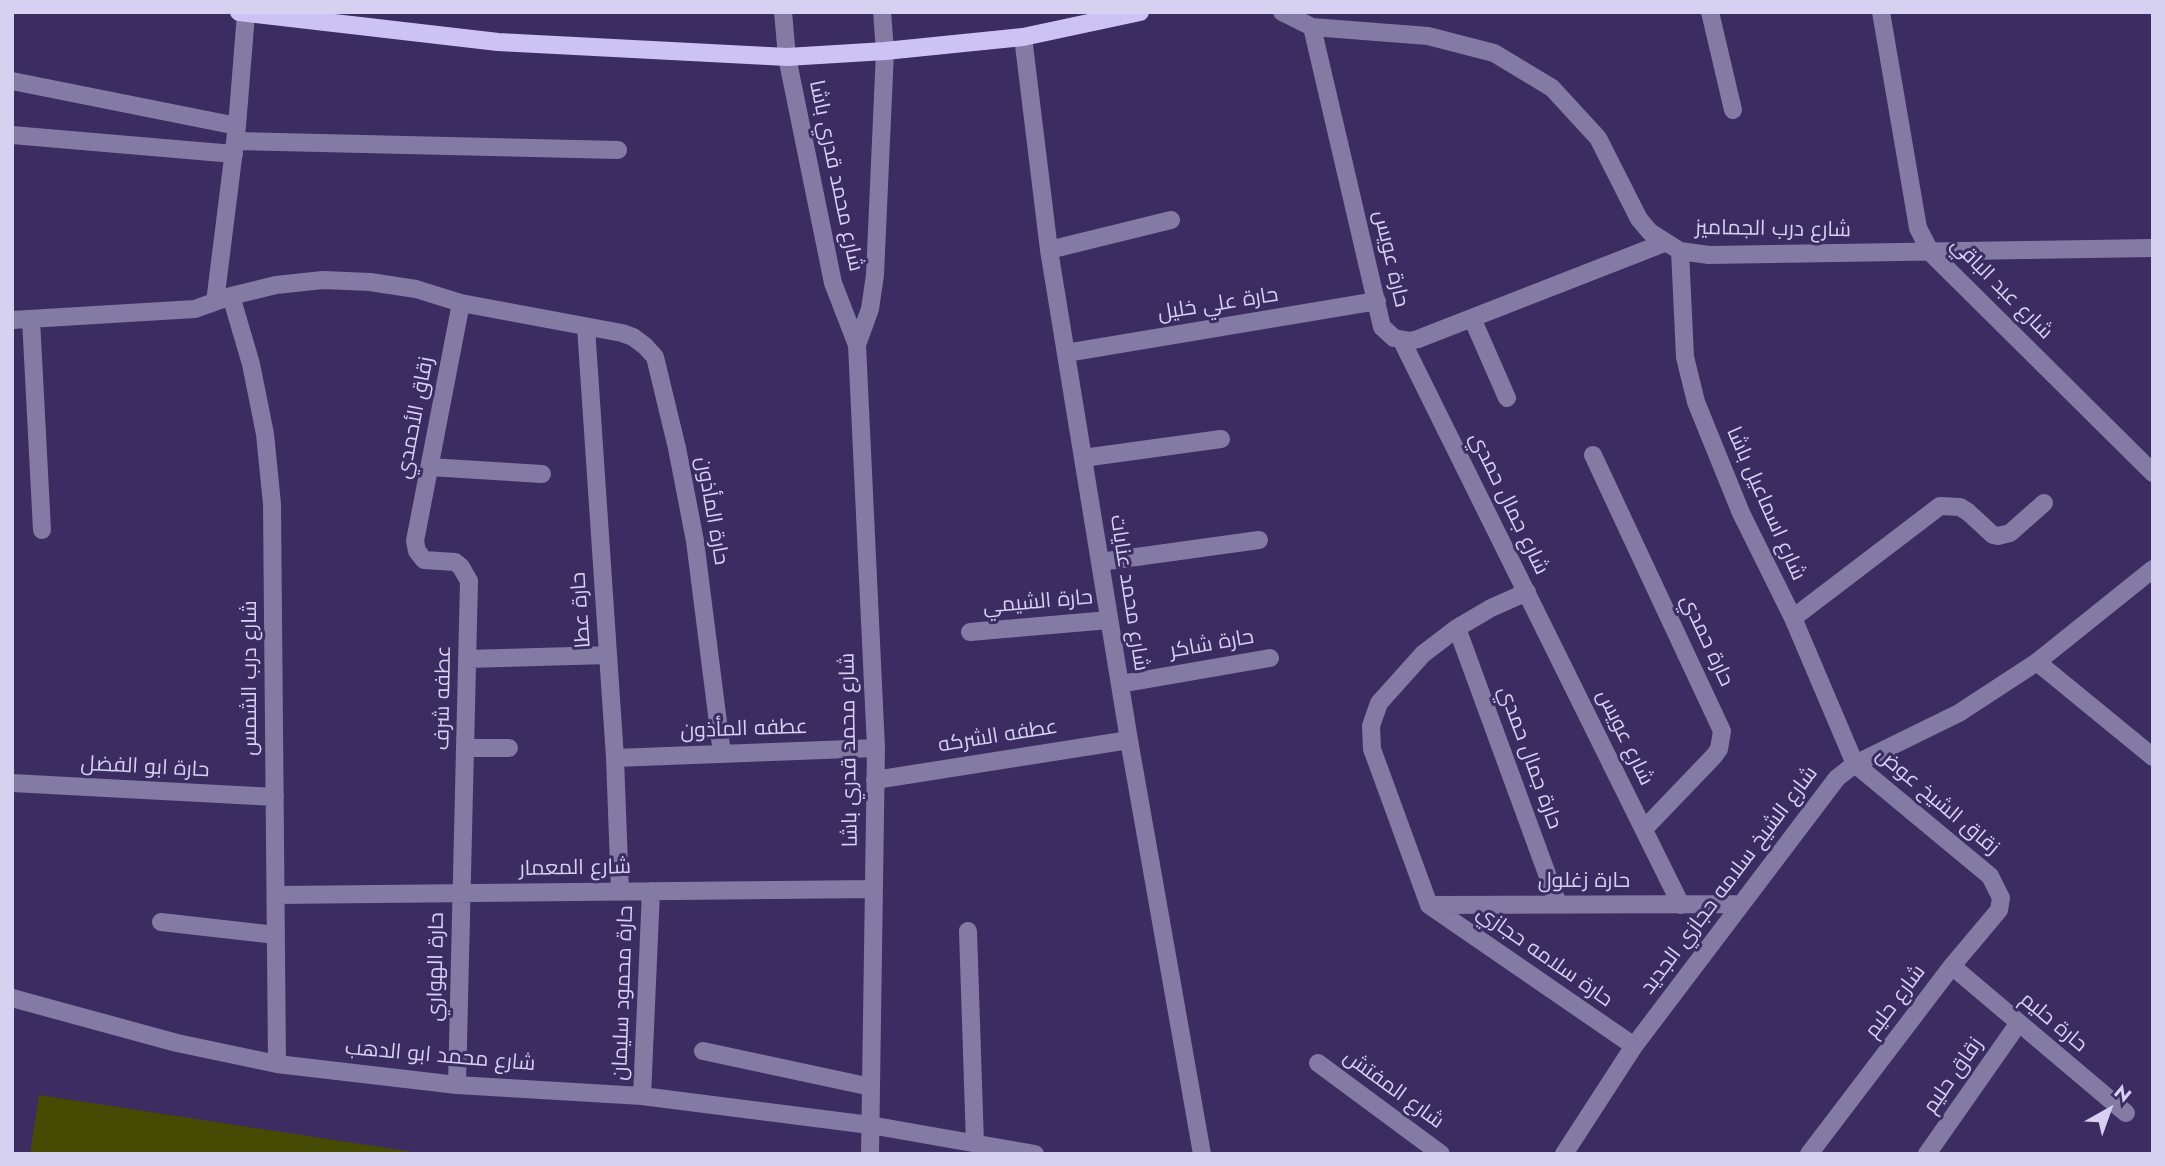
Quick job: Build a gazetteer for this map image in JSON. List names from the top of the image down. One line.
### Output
{"streets":{"street":["شارع محمد قدري باشا","شارع درب الجماميز","حارة عويس","شارع عبد الباقي","حارة علي خليل","زقاق الأحمدي","شارع جمال حمدي","شارع اسماعيل باشا","حارة المأذون","شارع محمد عنايات","حارة الشيمي","حارة عطا","حارة حمدي","حارة شاكر","شارع درب الشمس","عطفه شرف","عطفه المأذون","عطفه الشركه","شارع عويس","حارة جمال حمدي","حارة ابو الفضل","زقاق الشيخ عوض","شارع المعمار","شارع الشيخ سلامه حجازي الجديد","حارة زغلول","حارة سلامه حجازي","حارة الهواري","حارة محمود سليمان","شارع حليم","حارة حليم","شارع محمد ابو الدهب","زقاق حليم","شارع المفتش"]},"crossings":[["شارع محمد قدري باشا","عطفه المأذون"],["شارع محمد قدري باشا","عطفه الشركه"],["شارع محمد قدري باشا","شارع المعمار"],["شارع محمد قدري باشا","شارع محمد ابو الدهب"],["شارع درب الجماميز","حارة عويس"],["شارع درب الجماميز","شارع عبد الباقي"],["شارع درب الجماميز","شارع اسماعيل باشا"],["حارة عويس","حارة علي خليل"],["حارة عويس","شارع جمال حمدي"],["حارة علي خليل","شارع محمد عنايات"],["زقاق الأحمدي","عطفه شرف"],["شارع جمال حمدي","شارع عويس"],["شارع جمال حمدي","حارة جمال حمدي"],["شارع جمال حمدي","حارة زغلول"],["شارع جمال حمدي","حارة سلامه حجازي"],["شارع اسماعيل باشا","زقاق الشيخ عوض"],["شارع اسماعيل باشا","شارع الشيخ سلامه حجازي الجديد"],["حارة المأذون","حارة عطا"],["حارة المأذون","عطفه المأذون"],["شارع محمد عنايات","حارة الشيمي"],["شارع محمد عنايات","حارة شاكر"],["شارع محمد عنايات","عطفه الشركه"],["حارة عطا","عطفه المأذون"],["حارة عطا","شارع المعمار"],["حارة حمدي","شارع عويس"],["شارع درب الشمس","حارة ابو الفضل"],["شارع درب الشمس","شارع المعمار"],["شارع درب الشمس","شارع محمد ابو الدهب"],["عطفه شرف","شارع المعمار"],["عطفه شرف","حارة الهواري"],["شارع عويس","حارة زغلول"],["حارة جمال حمدي","حارة زغلول"],["زقاق الشيخ عوض","شارع الشيخ سلامه حجازي الجديد"],["زقاق الشيخ عوض","شارع حليم"],["شارع المعمار","حارة الهواري"],["شارع المعمار","حارة محمود سليمان"],["شارع الشيخ سلامه حجازي الجديد","حارة زغلول"],["شارع الشيخ سلامه حجازي الجديد","حارة سلامه حجازي"],["حارة زغلول","حارة سلامه حجازي"],["حارة الهواري","شارع محمد ابو الدهب"],["حارة محمود سليمان","شارع محمد ابو الدهب"],["شارع حليم","حارة حليم"],["حارة حليم","زقاق حليم"]],"north":"top right"}
